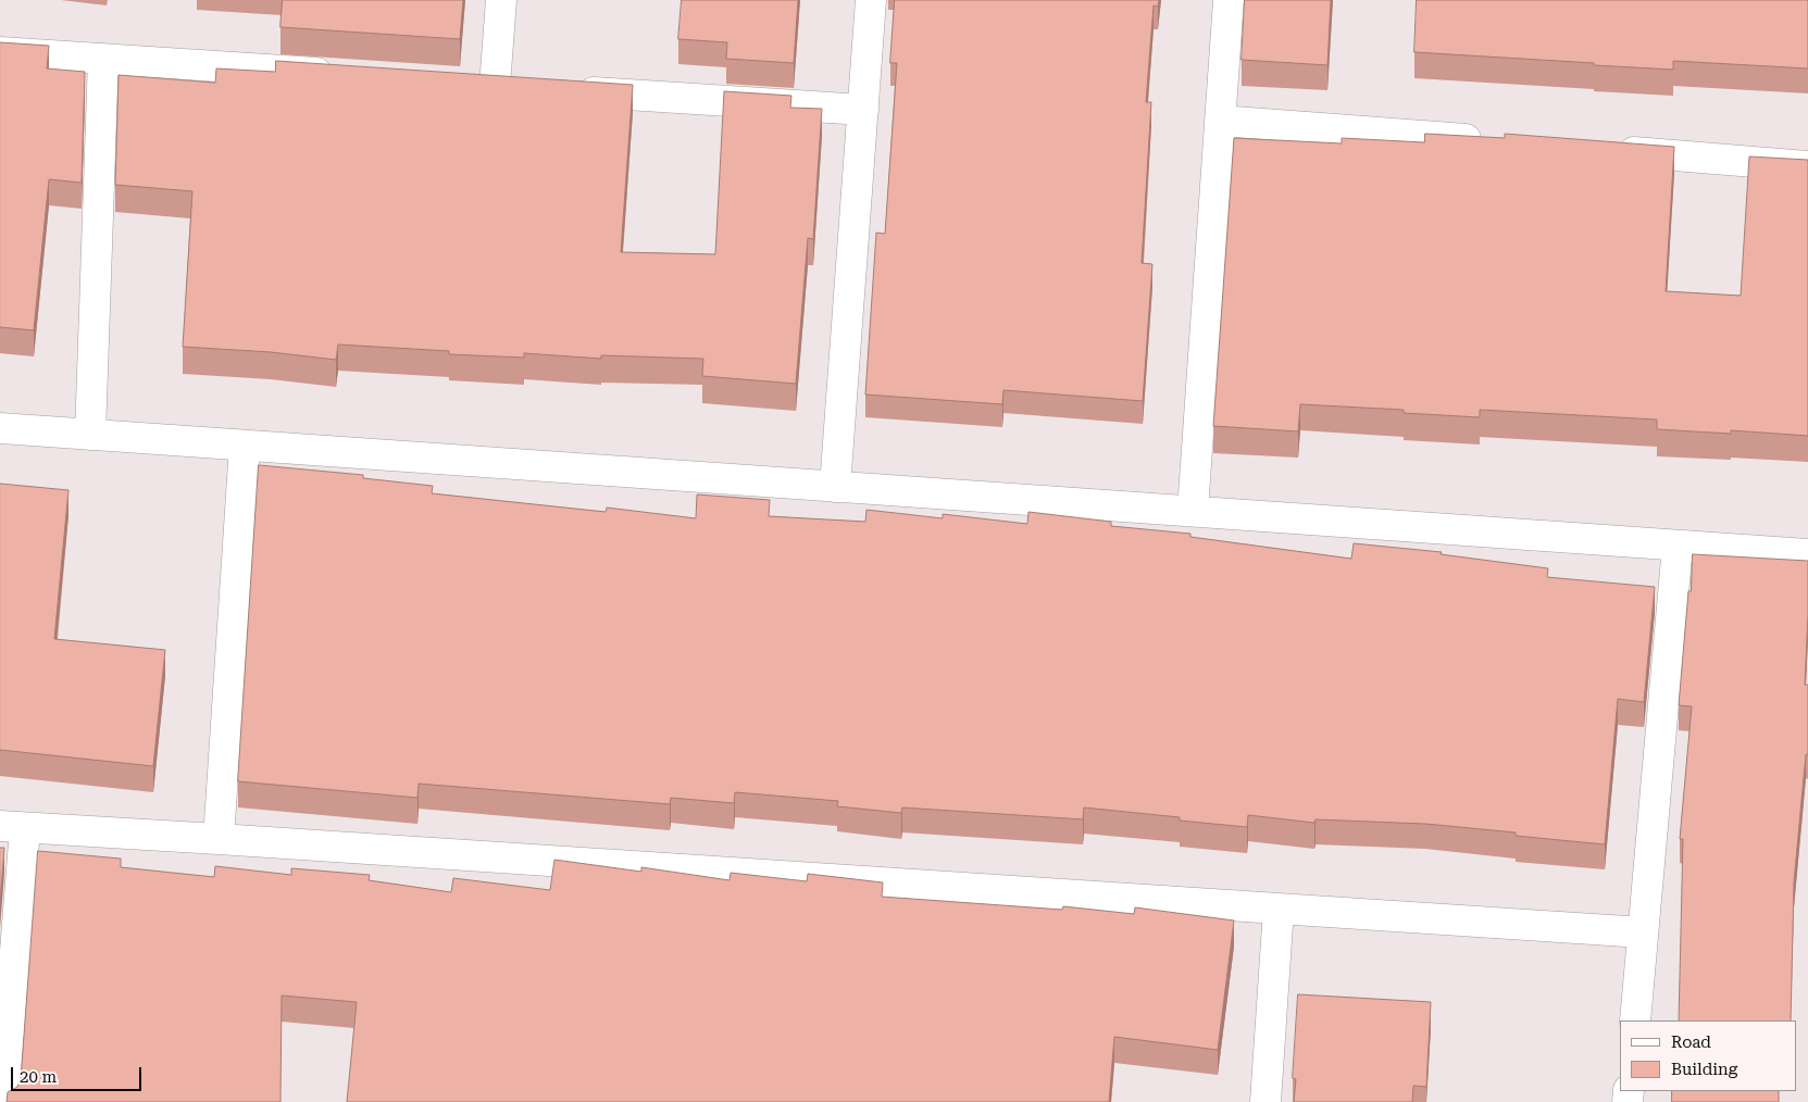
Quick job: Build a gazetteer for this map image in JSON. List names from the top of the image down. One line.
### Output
{"legend":["Road","Building"],"scale_bar":"20 m"}
